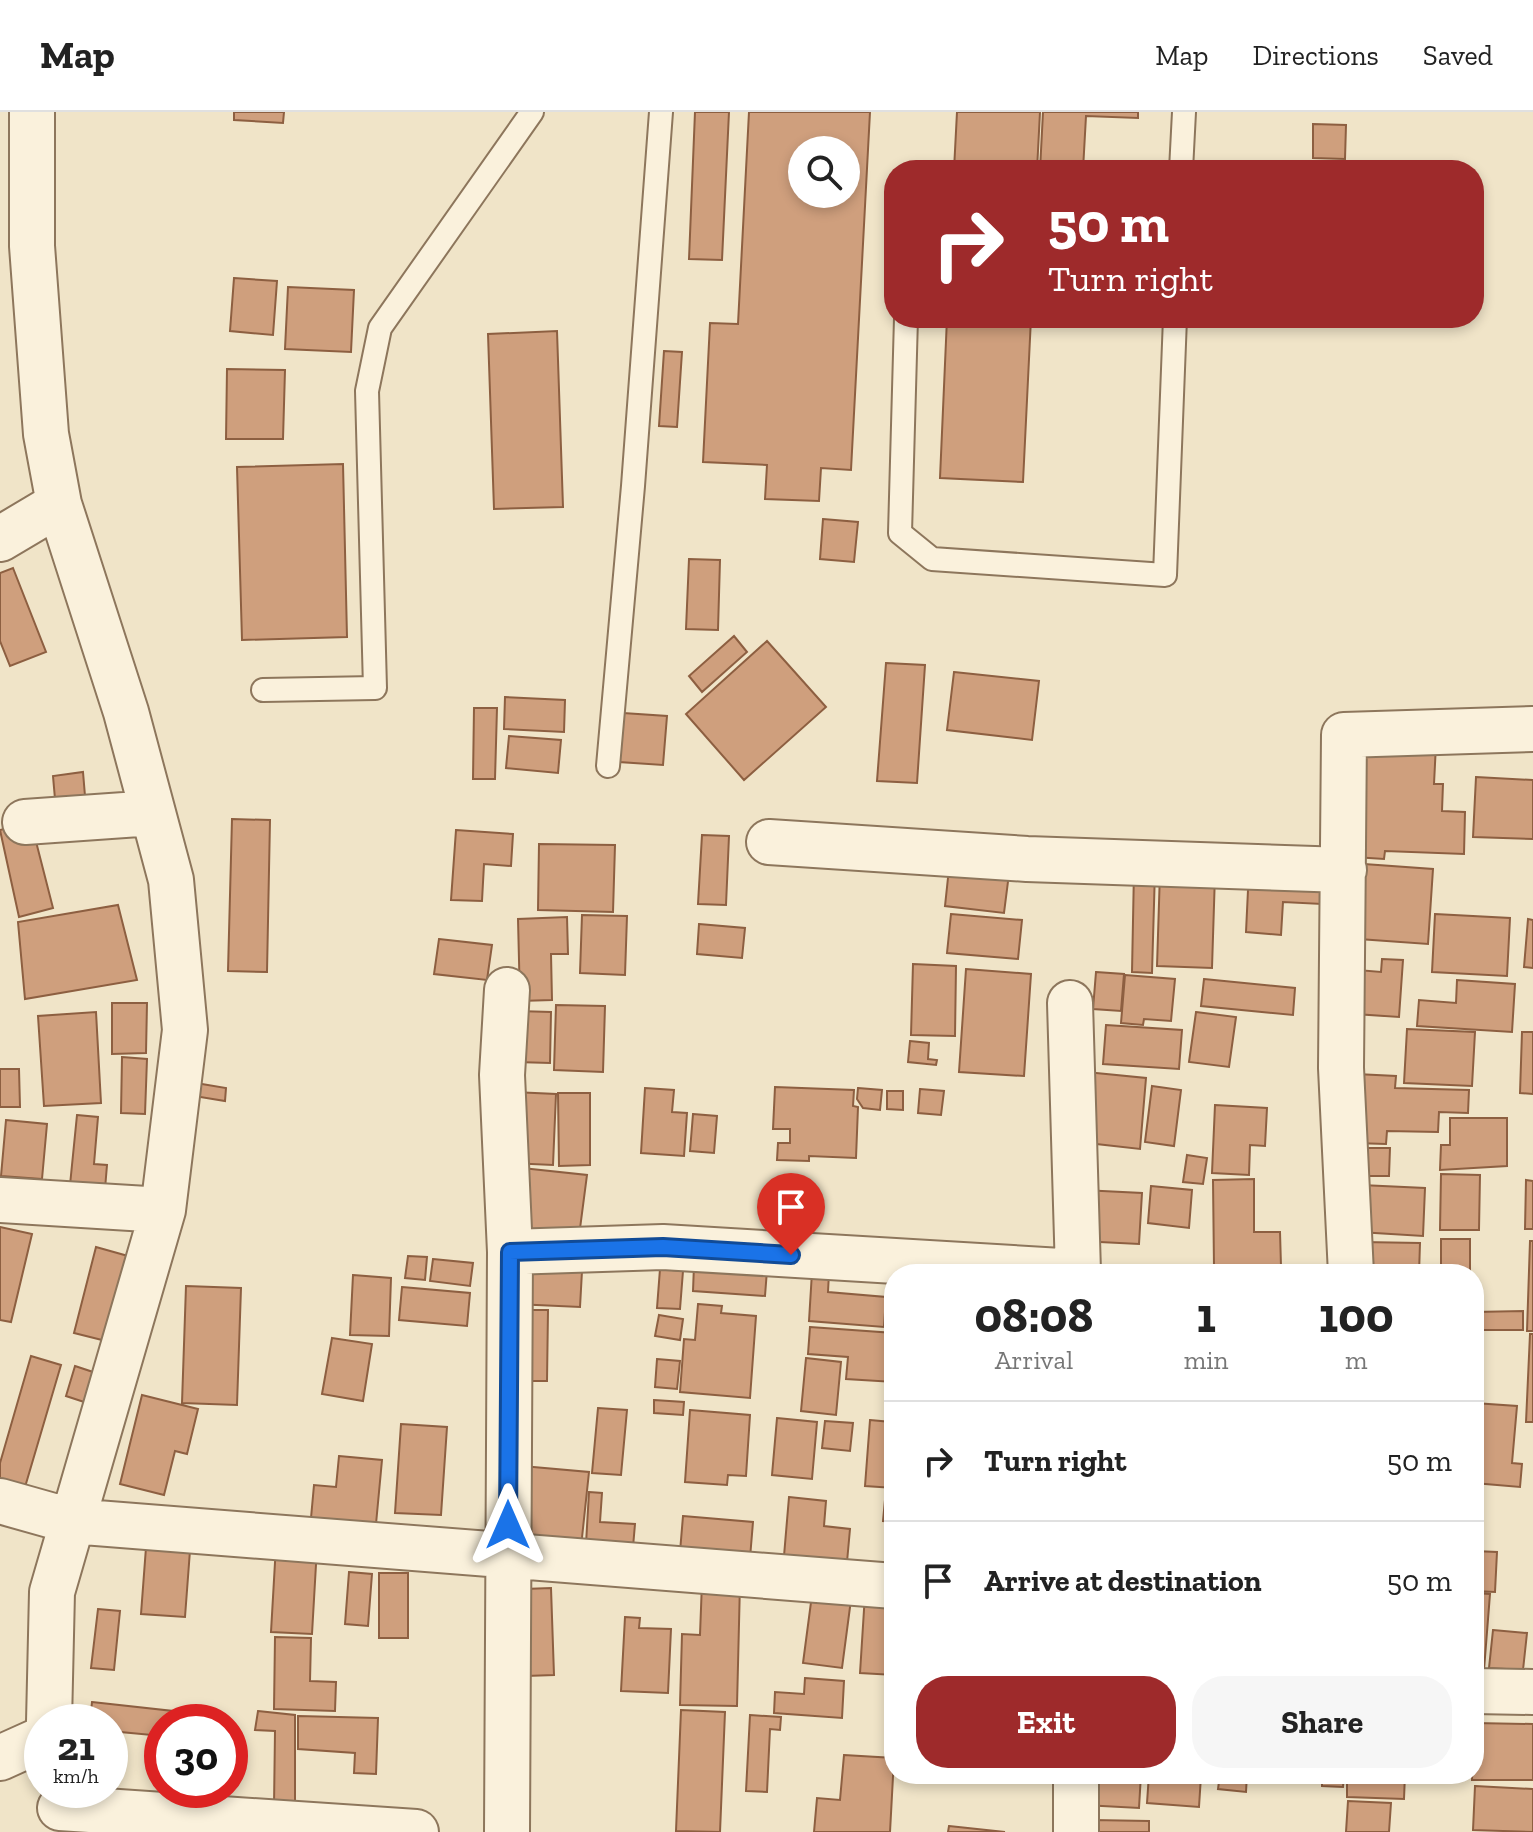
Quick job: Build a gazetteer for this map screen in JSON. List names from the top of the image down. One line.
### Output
{"page":{"header":"Map","nav":["Map","Directions","Saved"],"turn":["50 m","Turn right"],"eta":["08:08","Arrival","1","min","100","m"],"list":[{"name":"Turn right","value":"50 m"},{"name":"Arrive at destination","value":"50 m"}],"buttons":["Exit","Share"],"speed":"21 km/h","limit":"30"}}
